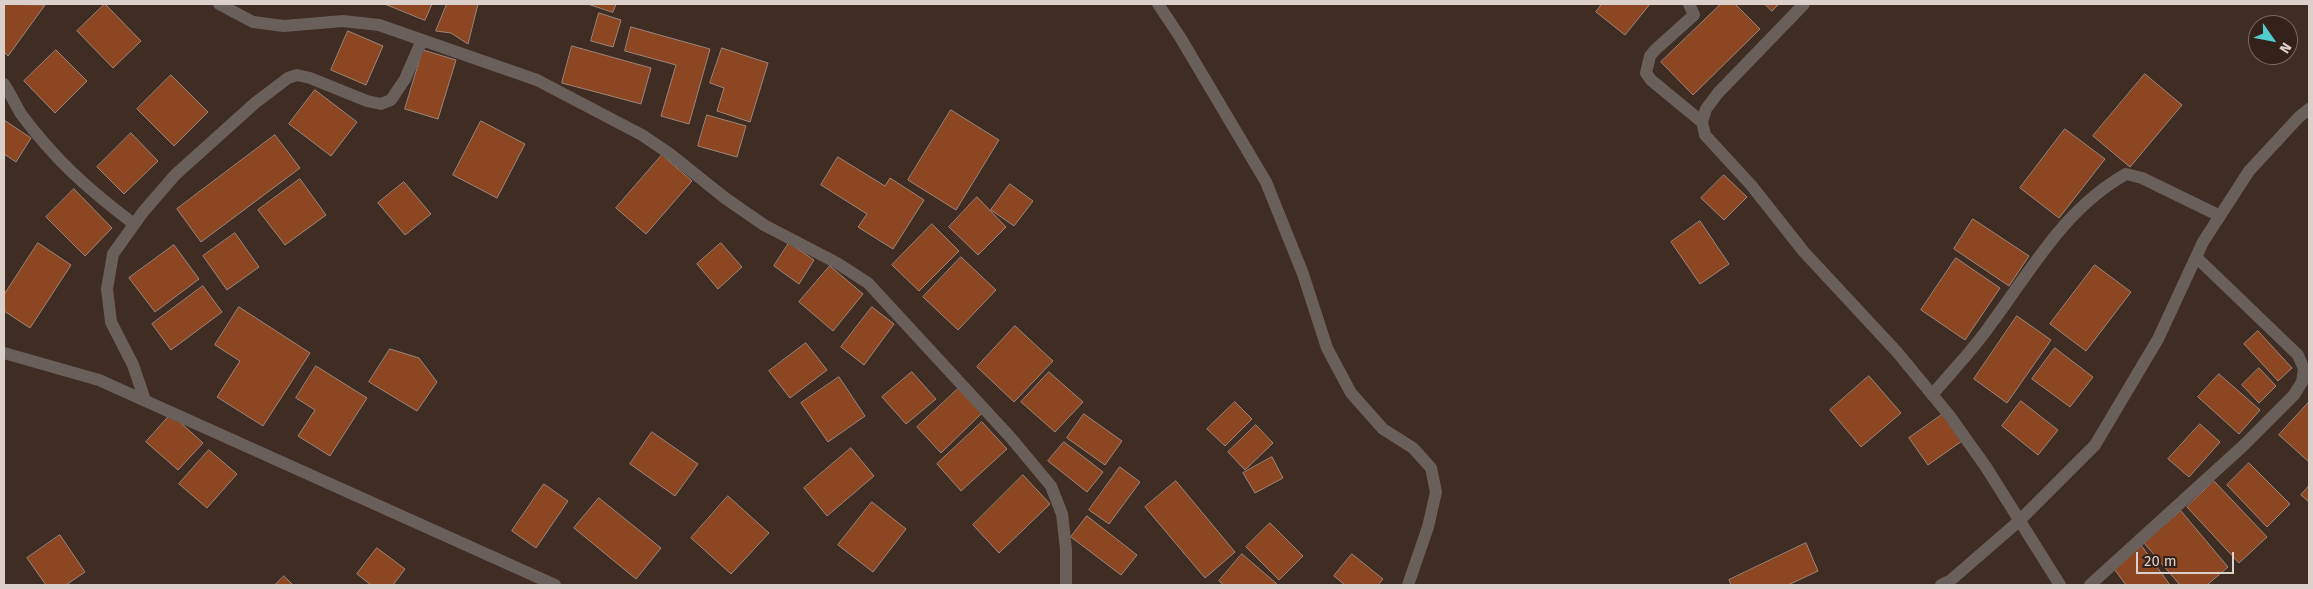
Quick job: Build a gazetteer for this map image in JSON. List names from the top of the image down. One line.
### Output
{"scale_bar":"20 m","north":"bottom right"}
